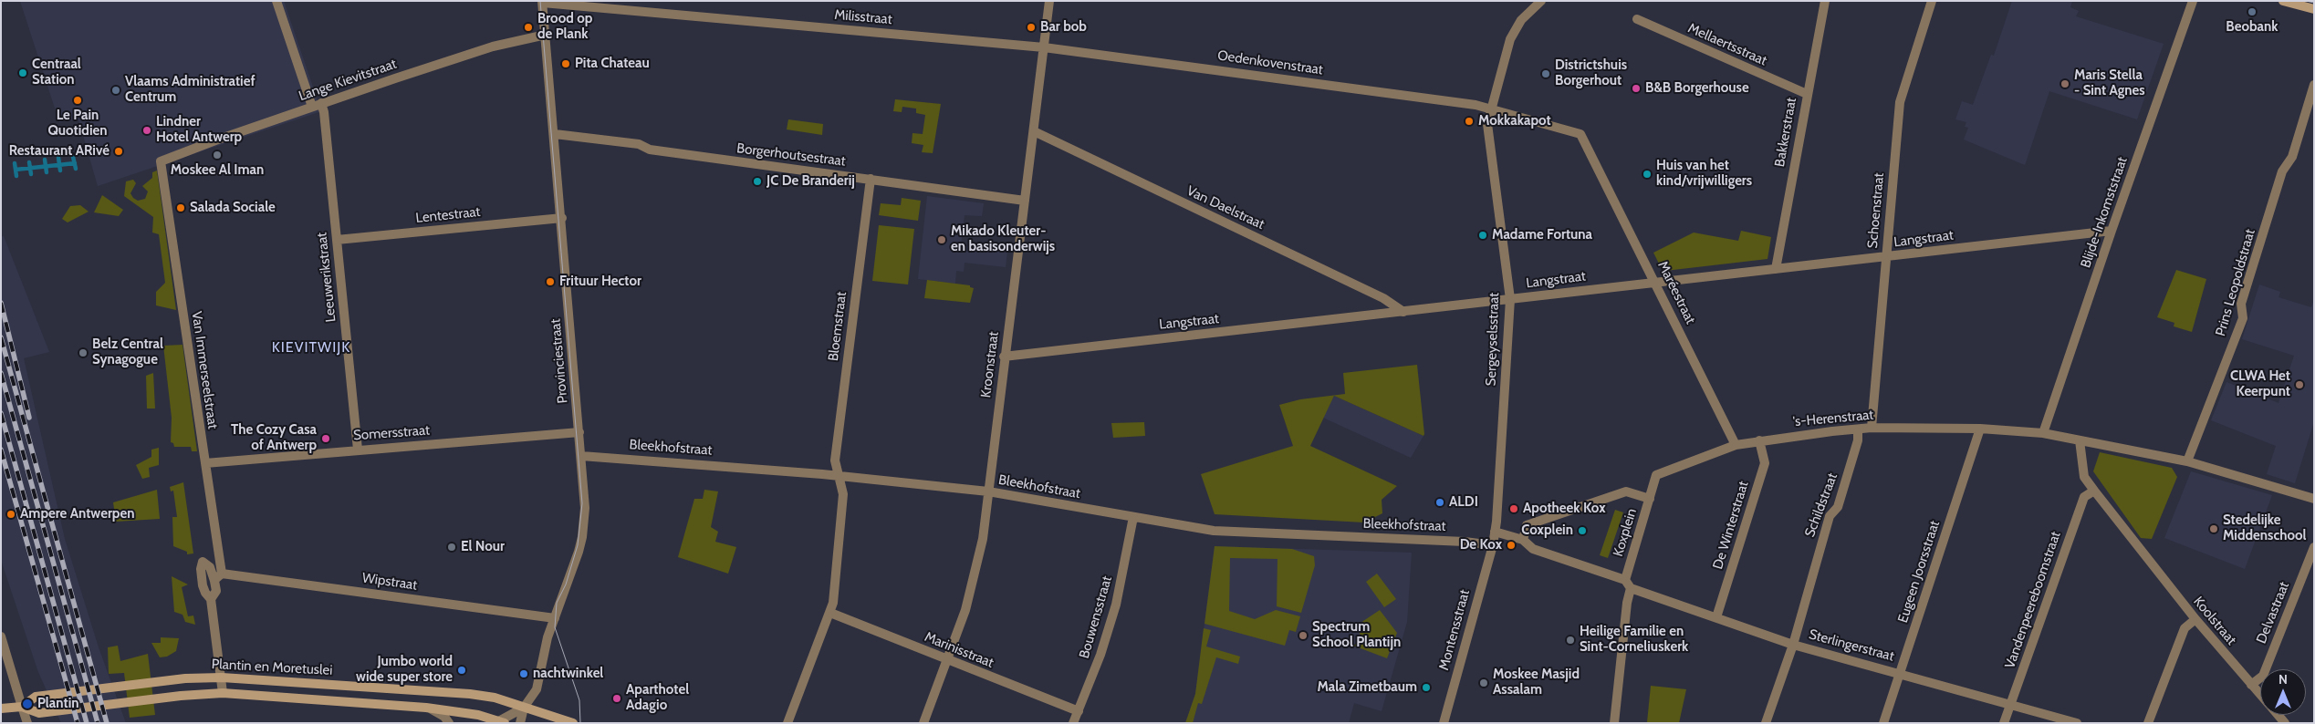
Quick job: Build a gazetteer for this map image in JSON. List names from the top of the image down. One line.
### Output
{"streets":{"main road":["Plantin en Moretuslei"],"street":["Milisstraat","Mellaertsstraat","Oedenkovenstraat","Lange Kievitstraat","Bakkerstraat","Borgerhoutsestraat","Van Daelstraat","Schoenstraat","Blijde-Inkomststraat","Lentestraat","Langstraat","Leeuwerikstraat","Prins Leopoldstraat","Maréestraat","Bloemstraat","Sergeyselsstraat","Provinciestraat","Kroonstraat","Van Immerseelstraat","'s-Herenstraat","Somersstraat","Bleekhofstraat","Schildstraat","De Winterstraat","Koxplein","Eugeen Joorsstraat","Wipstraat","Vandenpeereboomstraat","Delvastraat","Bouwensstraat","Koolstraat","Montensstraat","Sterlingerstraat","Marinisstraat"]},"crossings":[["Milisstraat","Oedenkovenstraat"],["Milisstraat","Provinciestraat"],["Milisstraat","Kroonstraat"],["Mellaertsstraat","Bakkerstraat"],["Oedenkovenstraat","Maréestraat"],["Oedenkovenstraat","Sergeyselsstraat"],["Oedenkovenstraat","Kroonstraat"],["Lange Kievitstraat","Leeuwerikstraat"],["Lange Kievitstraat","Provinciestraat"],["Lange Kievitstraat","Van Immerseelstraat"],["Bakkerstraat","Langstraat"],["Borgerhoutsestraat","Bloemstraat"],["Borgerhoutsestraat","Provinciestraat"],["Borgerhoutsestraat","Kroonstraat"],["Van Daelstraat","Langstraat"],["Van Daelstraat","Kroonstraat"],["Schoenstraat","Langstraat"],["Schoenstraat","'s-Herenstraat"],["Blijde-Inkomststraat","Langstraat"],["Blijde-Inkomststraat","'s-Herenstraat"],["Lentestraat","Leeuwerikstraat"],["Lentestraat","Provinciestraat"],["Langstraat","Maréestraat"],["Langstraat","Sergeyselsstraat"],["Langstraat","Kroonstraat"],["Leeuwerikstraat","Somersstraat"],["Prins Leopoldstraat","'s-Herenstraat"],["Maréestraat","'s-Herenstraat"],["Bloemstraat","Bleekhofstraat"],["Bloemstraat","Marinisstraat"],["Sergeyselsstraat","Bleekhofstraat"],["Sergeyselsstraat","Koxplein"],["Sergeyselsstraat","Montensstraat"],["Provinciestraat","Somersstraat"],["Provinciestraat","Bleekhofstraat"],["Provinciestraat","Wipstraat"],["Provinciestraat","Plantin en Moretuslei"],["Kroonstraat","Bleekhofstraat"],["Kroonstraat","Marinisstraat"],["Van Immerseelstraat","Somersstraat"],["Van Immerseelstraat","Wipstraat"],["Van Immerseelstraat","Plantin en Moretuslei"],["'s-Herenstraat","Schildstraat"],["'s-Herenstraat","De Winterstraat"],["'s-Herenstraat","Koxplein"],["'s-Herenstraat","Eugeen Joorsstraat"],["'s-Herenstraat","Koolstraat"],["Bleekhofstraat","Bouwensstraat"],["Bleekhofstraat","Montensstraat"],["Schildstraat","Sterlingerstraat"],["De Winterstraat","Sterlingerstraat"],["Eugeen Joorsstraat","Sterlingerstraat"],["Vandenpeereboomstraat","Koolstraat"],["Vandenpeereboomstraat","Sterlingerstraat"],["Delvastraat","Koolstraat"],["Bouwensstraat","Marinisstraat"]],"districts":["KIEVITWIJK"],"places":["Beobank","Brood op de Plank","Bar bob","Pita Chateau","Centraal Station","Districtshuis Borgerhout","Maris Stella - Sint Agnes","B&B Borgerhouse","Vlaams Administratief Centrum","Le Pain Quotidien","Mokkakapot","Lindner Hotel Antwerp","Restaurant ARivé","Moskee Al Iman","Huis van het kind/vrijwilligers","JC De Branderij","Salada Sociale","Madame Fortuna","Mikado Kleuter- en basisonderwijs","Frituur Hector","Belz Central Synagogue","CLWA Het Keerpunt","The Cozy Casa of Antwerp","ALDI","Apotheek Kox","Ampere Antwerpen","Stedelijke Middenschool","Coxplein","De Kox","El Nour","Spectrum School Plantijn","Heilige Familie en Sint-Corneliuskerk","Jumbo world wide super store","nachtwinkel","Moskee Masjid Assalam","Mala Zimetbaum","Aparthotel Adagio","Plantin"],"north":"top"}
